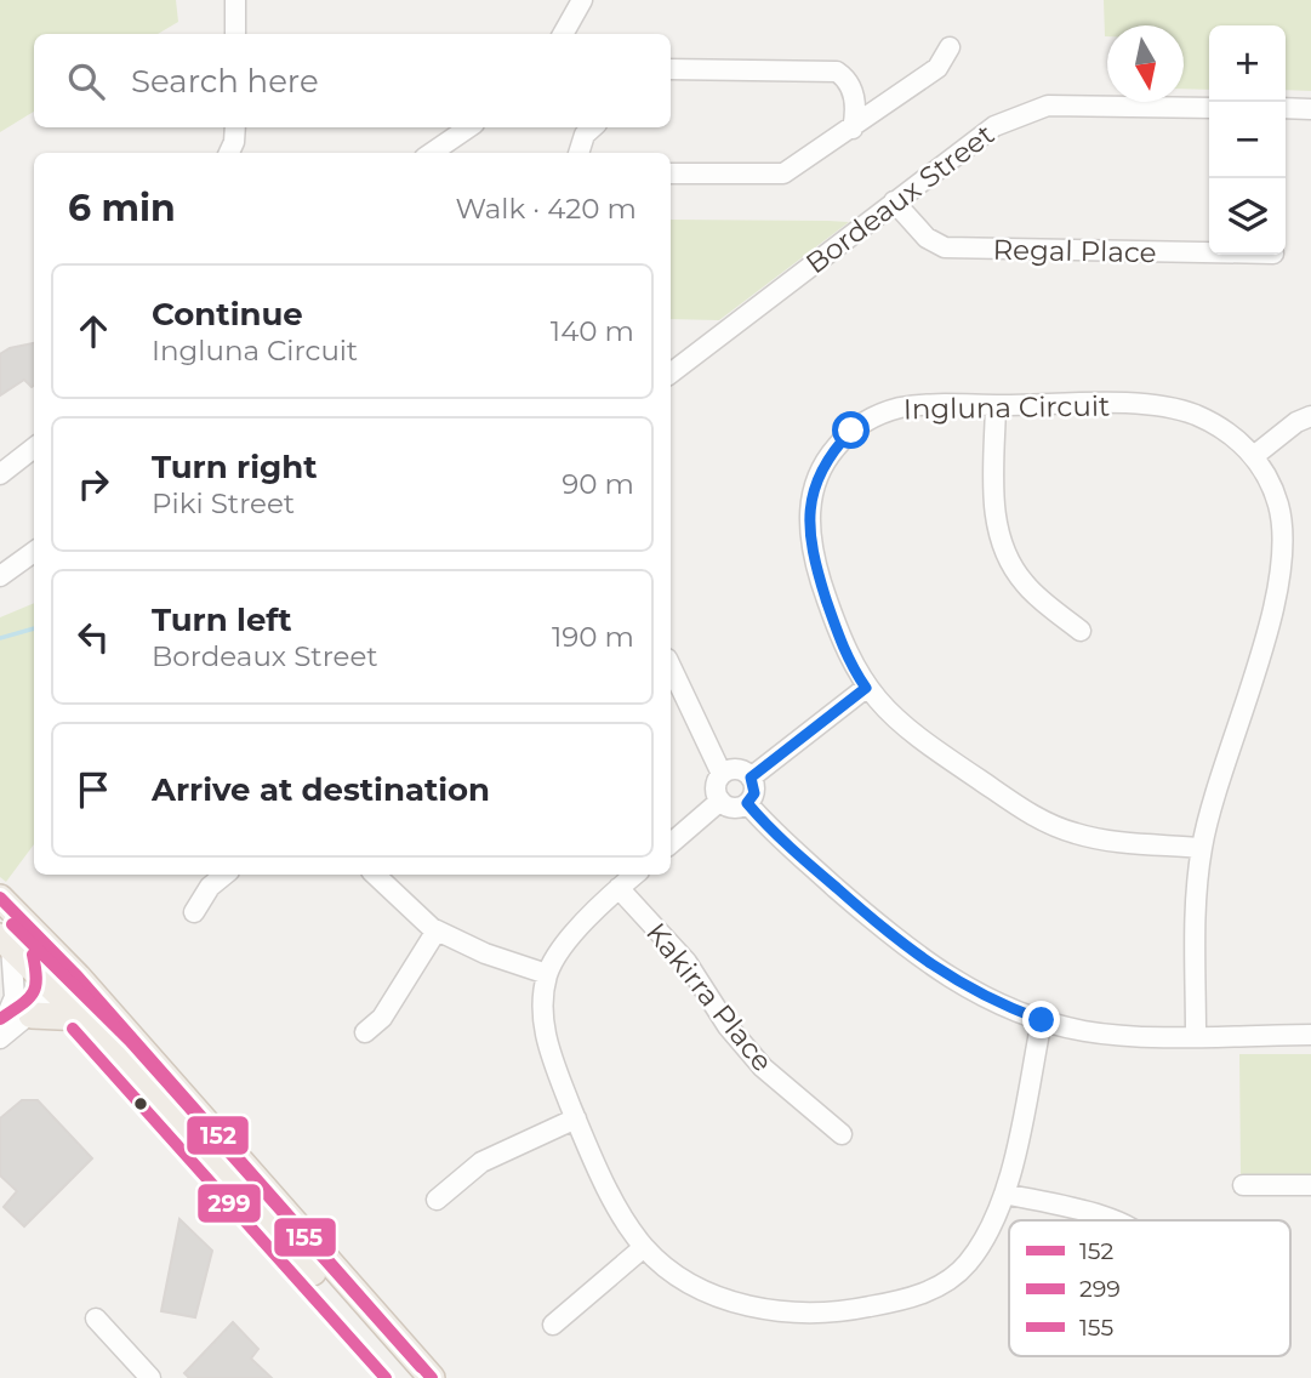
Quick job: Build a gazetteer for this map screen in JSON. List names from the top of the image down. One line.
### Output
{"streets":{"street":["Bordeaux Street","Regal Place","Ingluna Circuit","Kakirra Place"]},"crossings":[["Bordeaux Street","Regal Place"]],"lines":["transit line 152","transit line 155","transit line 299"],"legend":["152","299","155"],"north":"bottom","page":{"map_buttons":["+","−"],"search":"Search here","heading":["6 min","Walk · 420 m"],"list":[["Continue","Ingluna Circuit","140 m"],["Turn right","Piki Street","90 m"],["Turn left","Bordeaux Street","190 m"],"Arrive at destination"]}}
